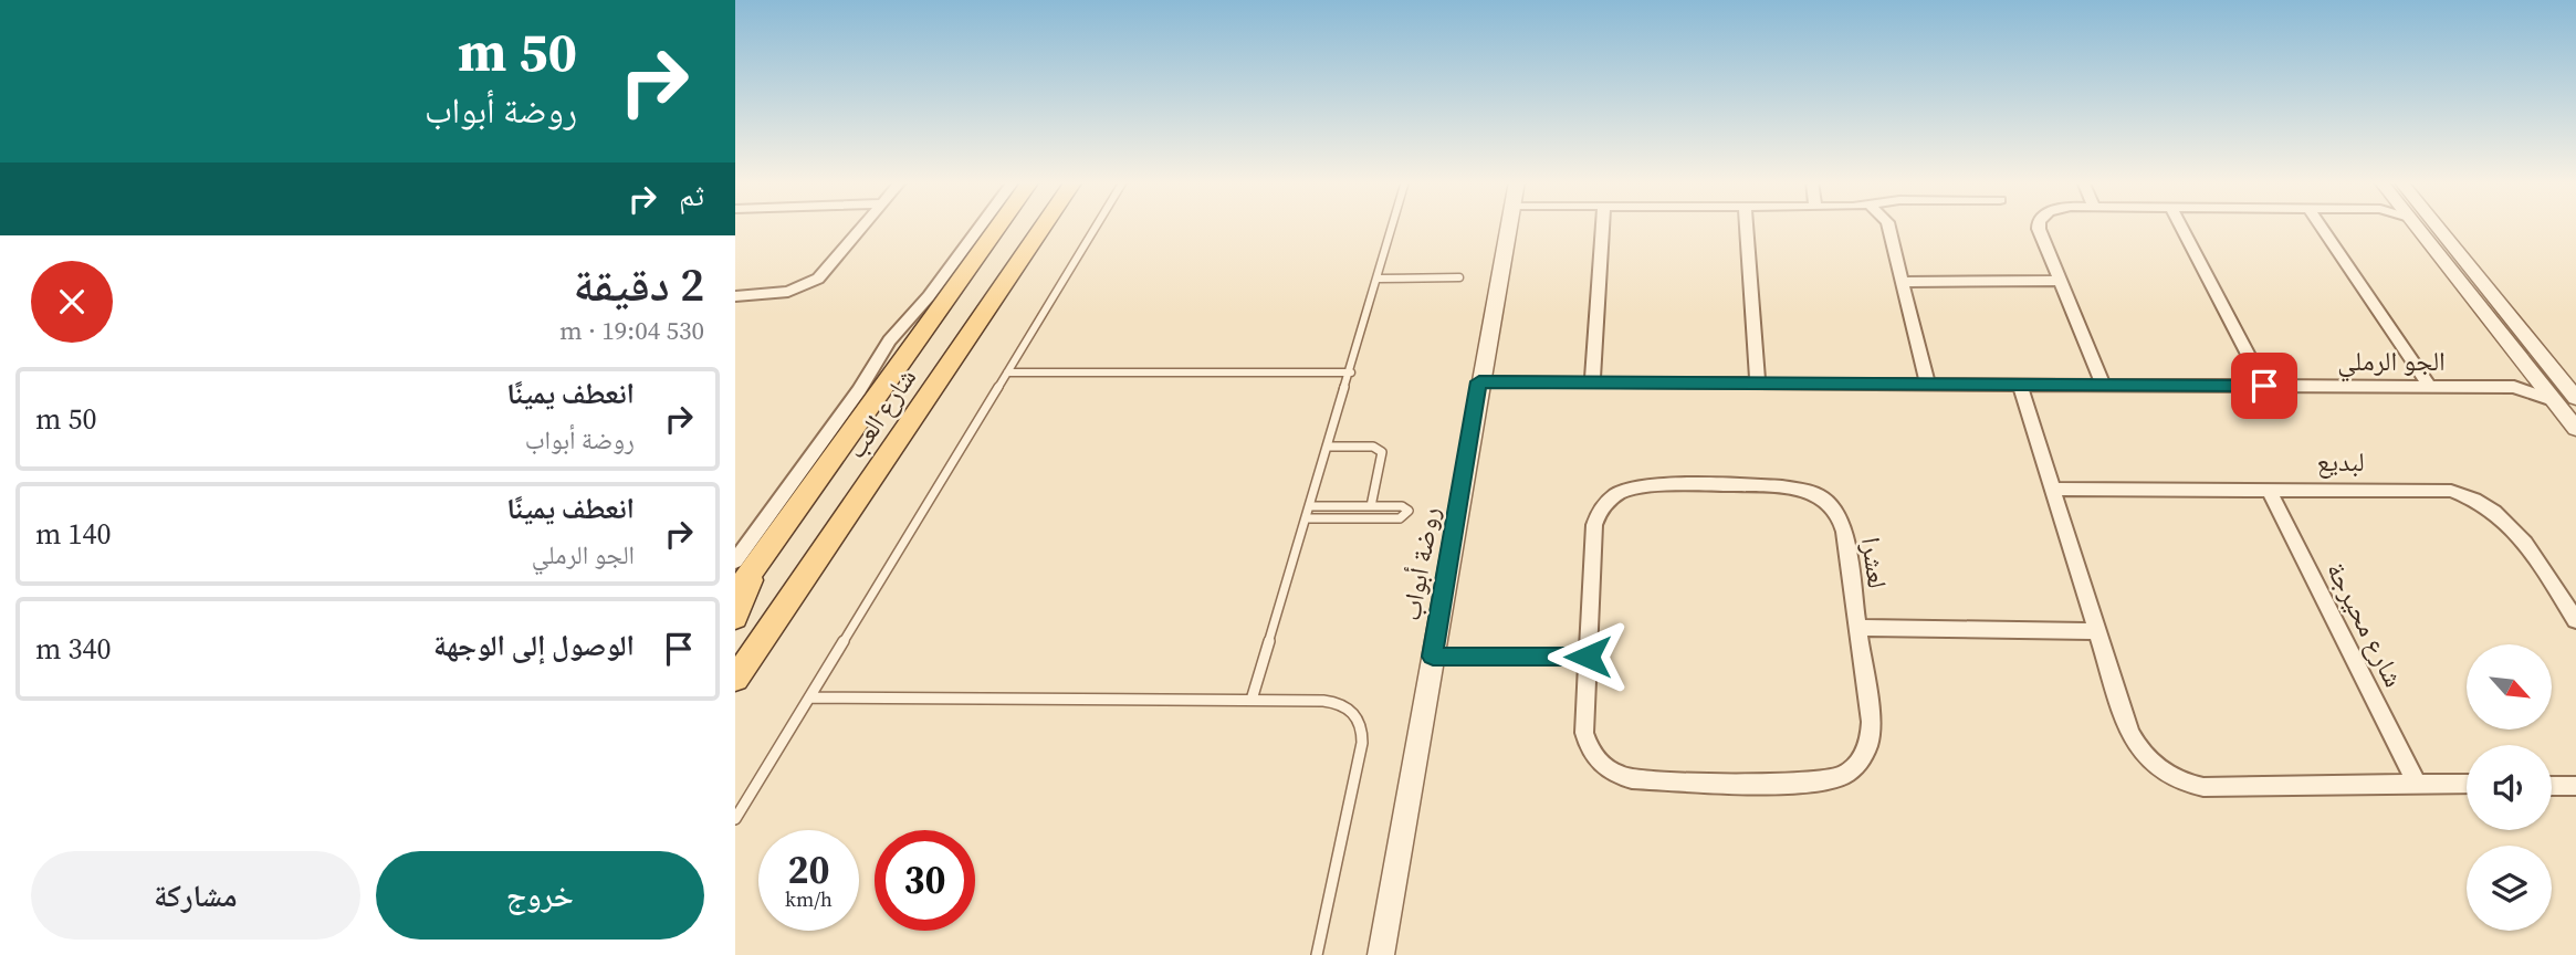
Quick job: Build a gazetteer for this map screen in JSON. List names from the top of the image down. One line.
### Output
{"streets":{"main road":["شارع العب"],"street":["الجو الرملي","لبديع","لعشرا","روضة أبواب","شارع محيرجة"]},"crossings":[["الجو الرملي","روضة أبواب"],["لبديع","شارع محيرجة"]],"north":"bottom right","page":{"turn":["50 m","روضة أبواب"],"then":"ثم","heading":["2 دقيقة","530 m · 19:04"],"list":[{"name":"انعطف يمينًا","note":"روضة أبواب","value":"50 m"},{"name":"انعطف يمينًا","note":"الجو الرملي","value":"140 m"},{"name":"الوصول إلى الوجهة","value":"340 m"}],"speed":"20 km/h","limit":"30","buttons":["خروج","مشاركة"]}}
